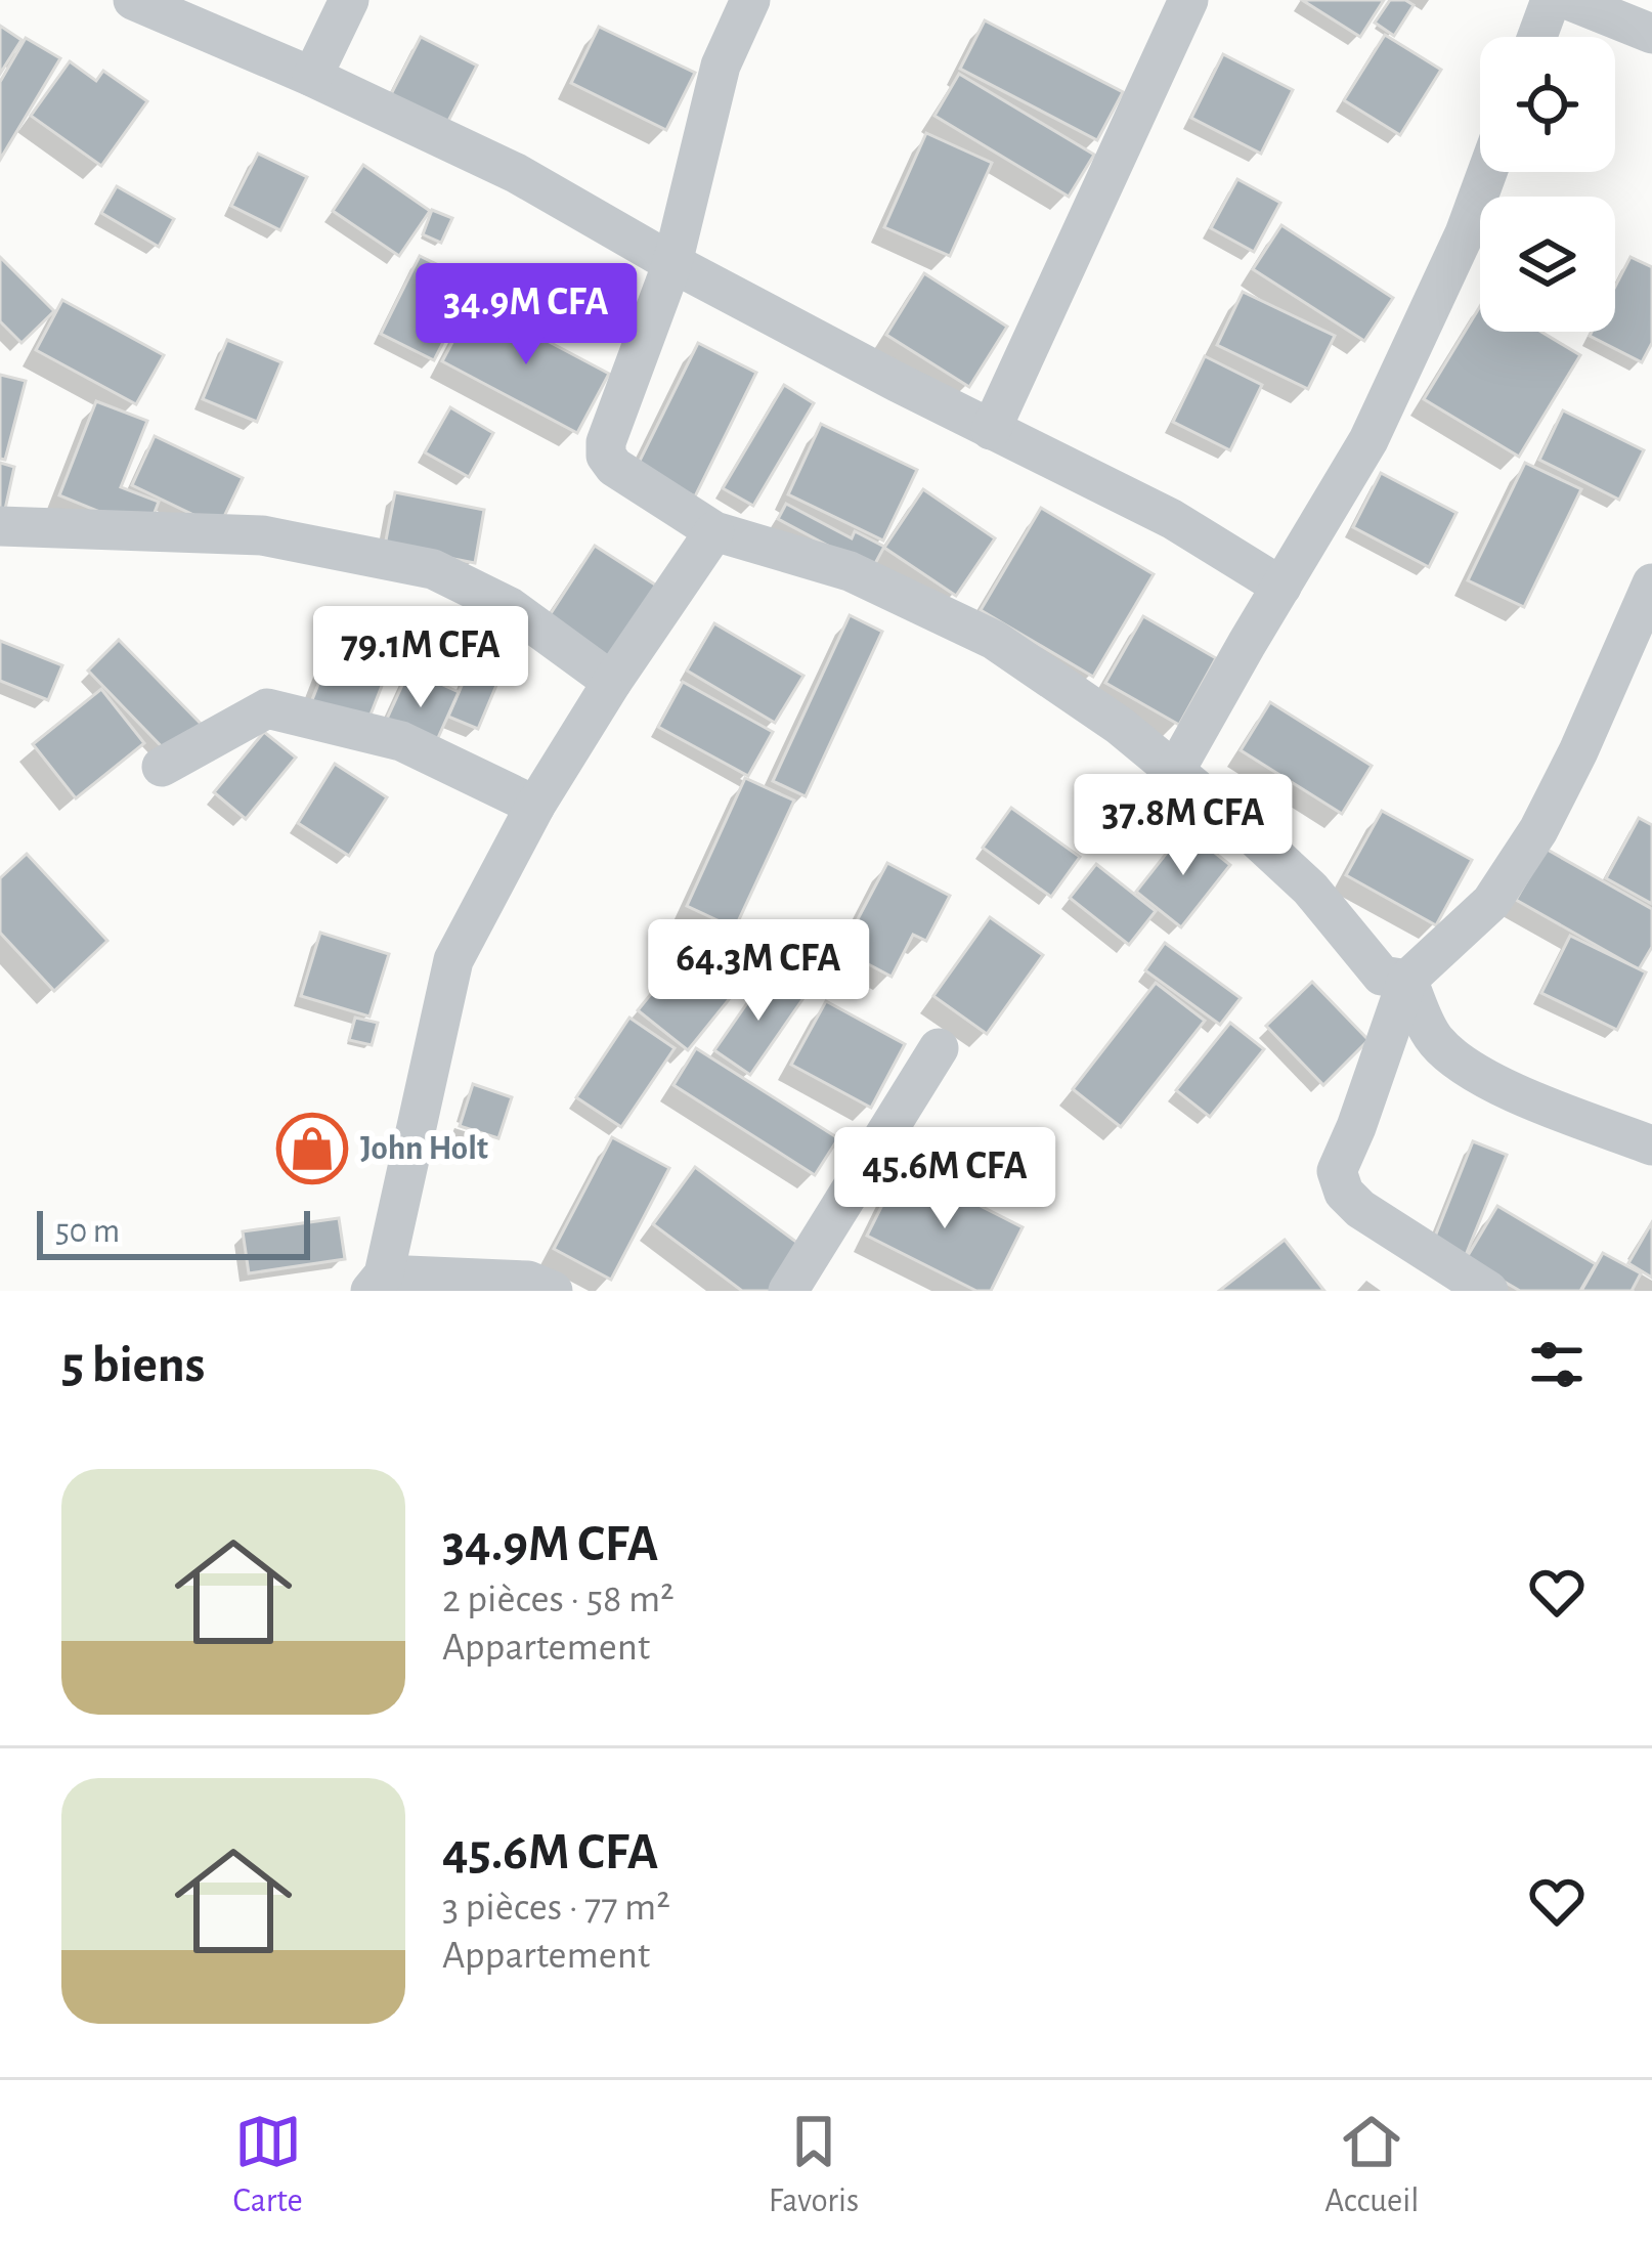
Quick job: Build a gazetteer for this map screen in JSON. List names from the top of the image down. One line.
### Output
{"places":{"shop":["John Holt"]},"scale_bar":"50 m","page":{"price":["34.9M CFA","79.1M CFA","37.8M CFA","64.3M CFA","45.6M CFA"],"scale":"50 m","heading":"5 biens","list":[{"name":"34.9M CFA","note":"2 pièces · 58 m² · Appartement"},{"name":"45.6M CFA","note":"3 pièces · 77 m² · Appartement"}],"tabs":["Carte","Favoris","Accueil"]}}
